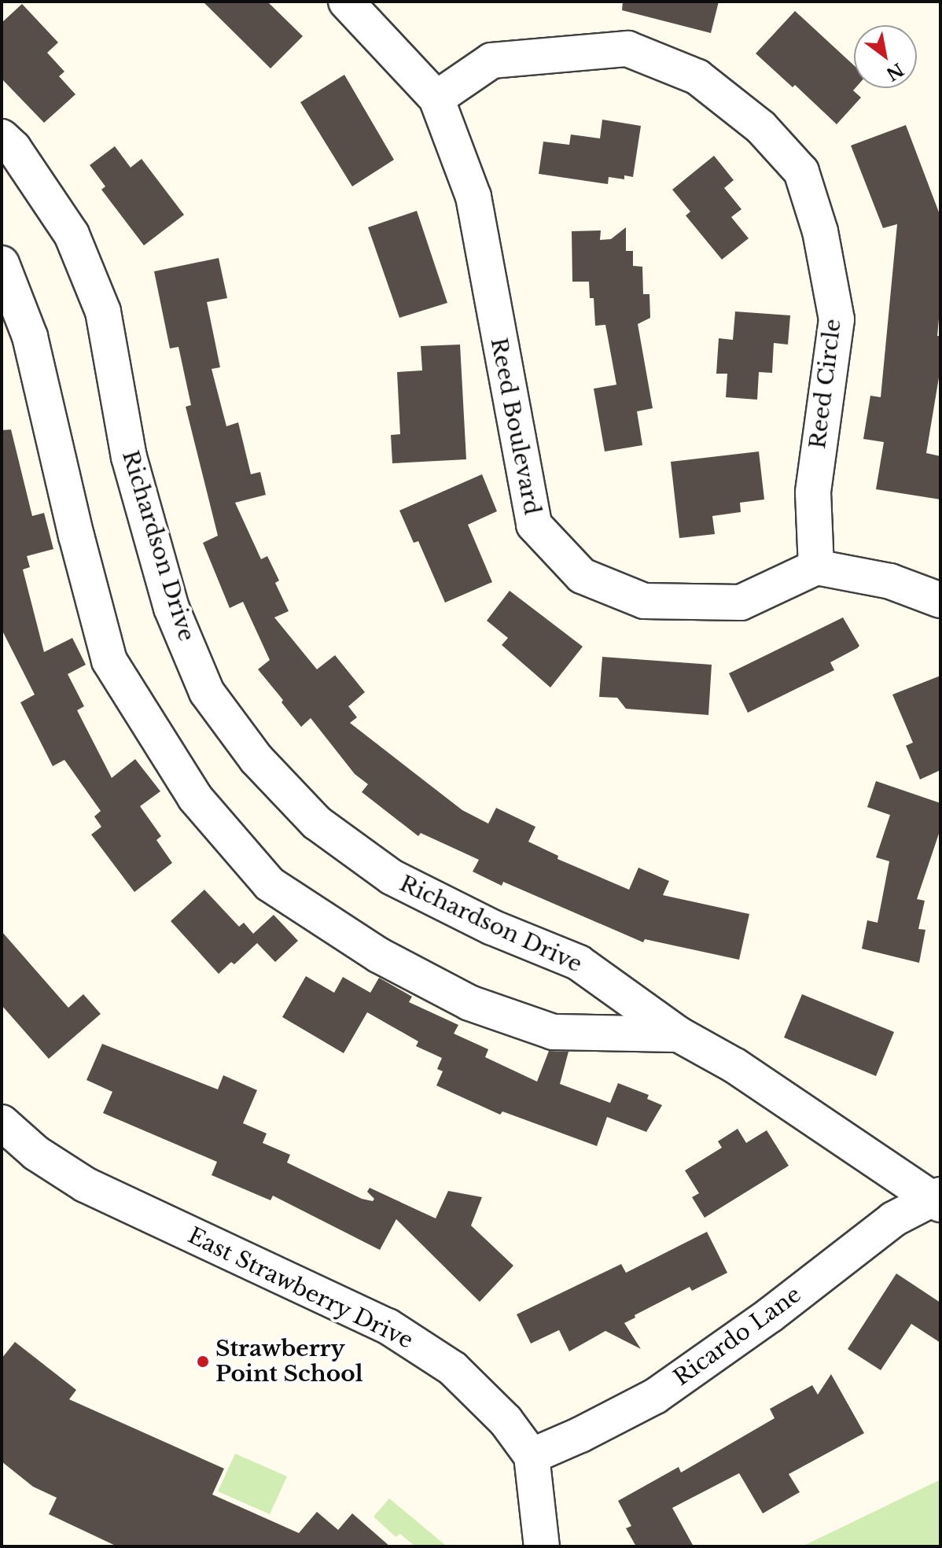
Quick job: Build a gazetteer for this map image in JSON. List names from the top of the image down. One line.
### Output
{"streets":{"street":["Reed Circle","Reed Boulevard","Richardson Drive","East Strawberry Drive","Ricardo Lane"]},"crossings":[["Reed Circle","Reed Boulevard"],["Richardson Drive","Ricardo Lane"],["East Strawberry Drive","Ricardo Lane"]],"places":["Strawberry Point School"],"north":"bottom right"}
